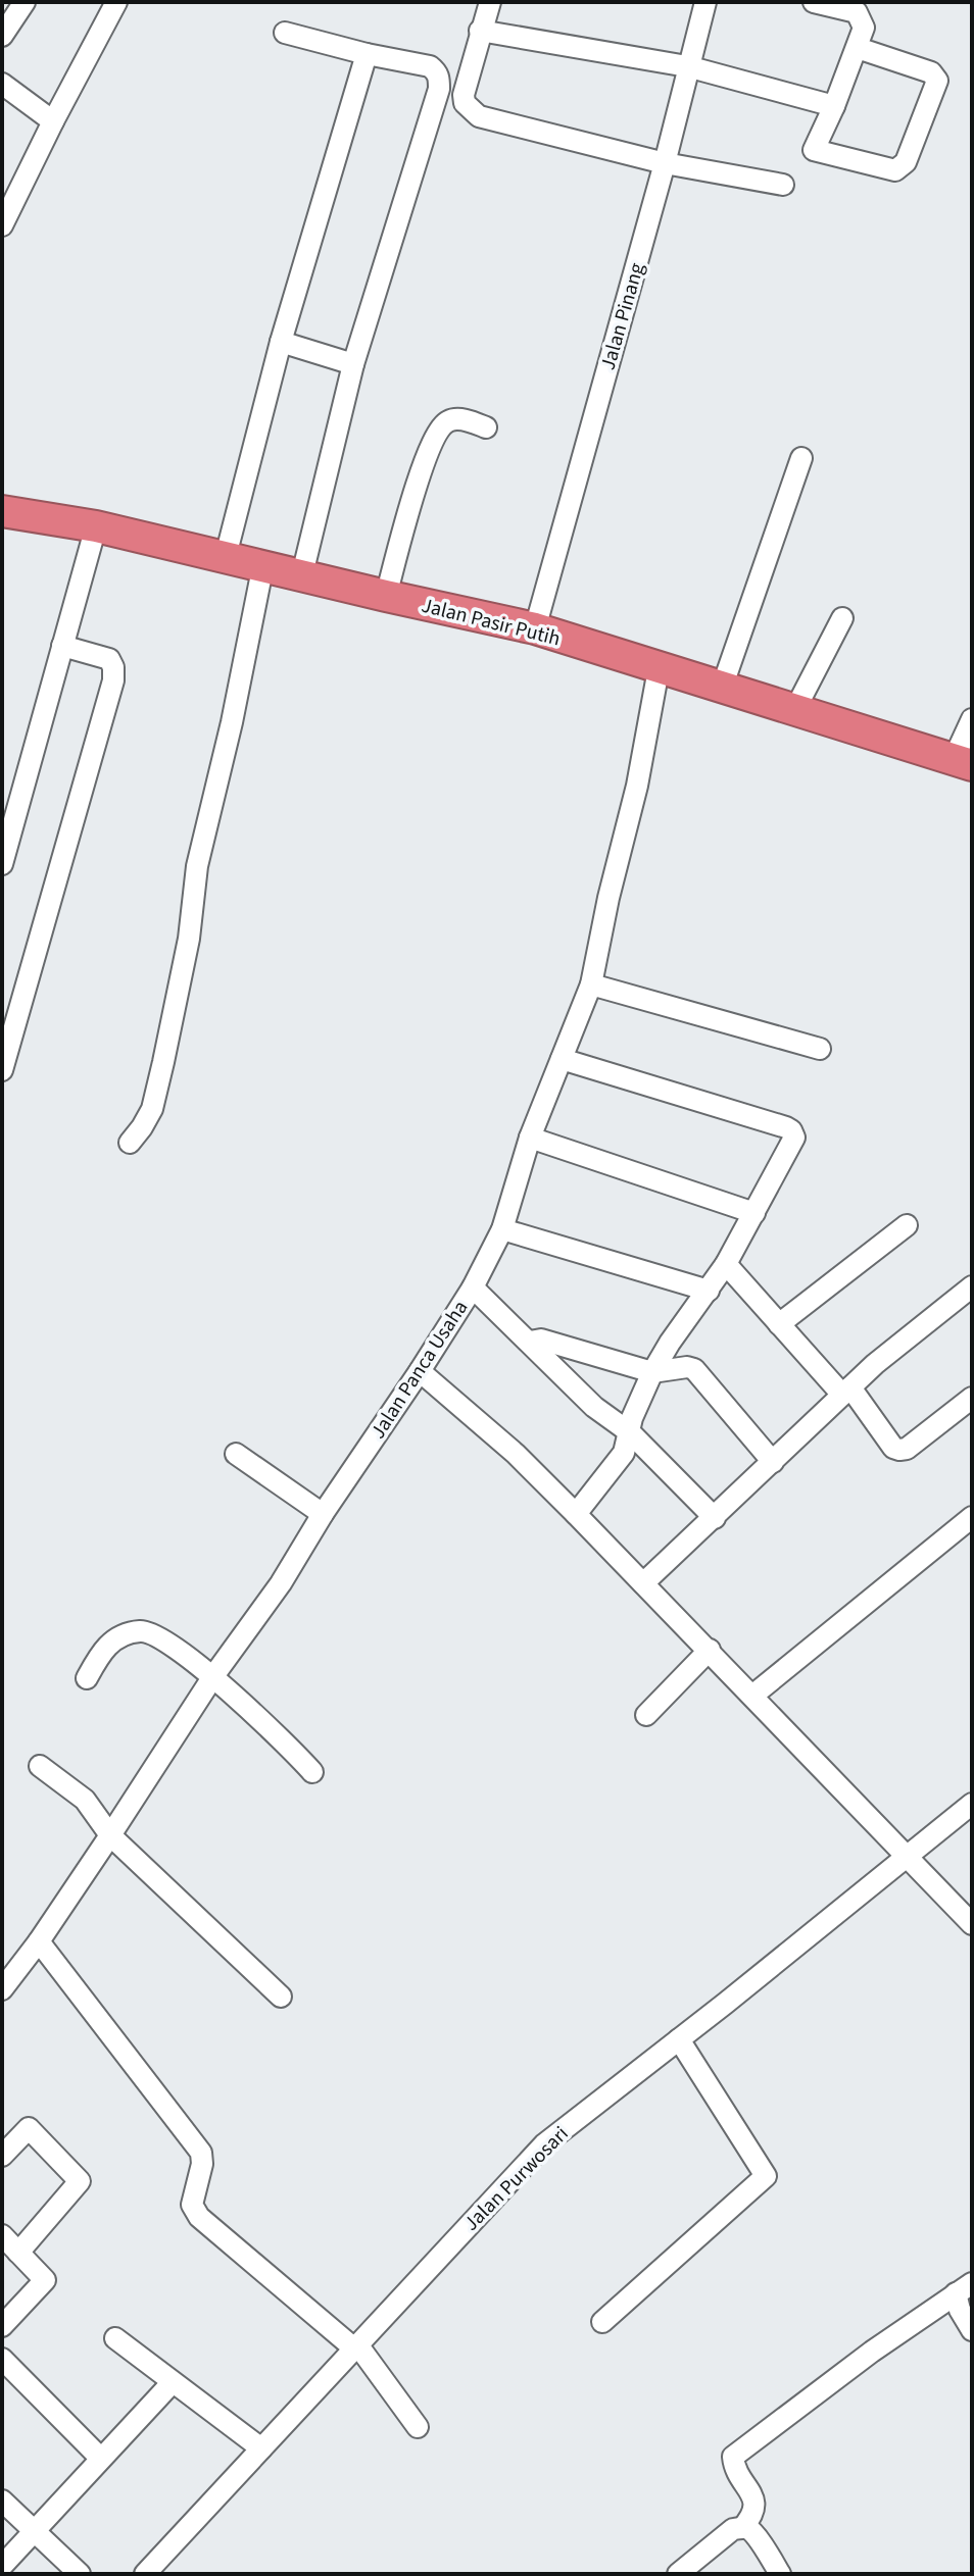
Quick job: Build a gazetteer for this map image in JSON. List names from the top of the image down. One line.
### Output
{"streets":{"highway":["Jalan Pasir Putih"],"street":["Jalan Pinang","Jalan Panca Usaha","Jalan Purwosari"]},"crossings":[["Jalan Pinang","Jalan Pasir Putih"],["Jalan Pasir Putih","Jalan Panca Usaha"]]}
